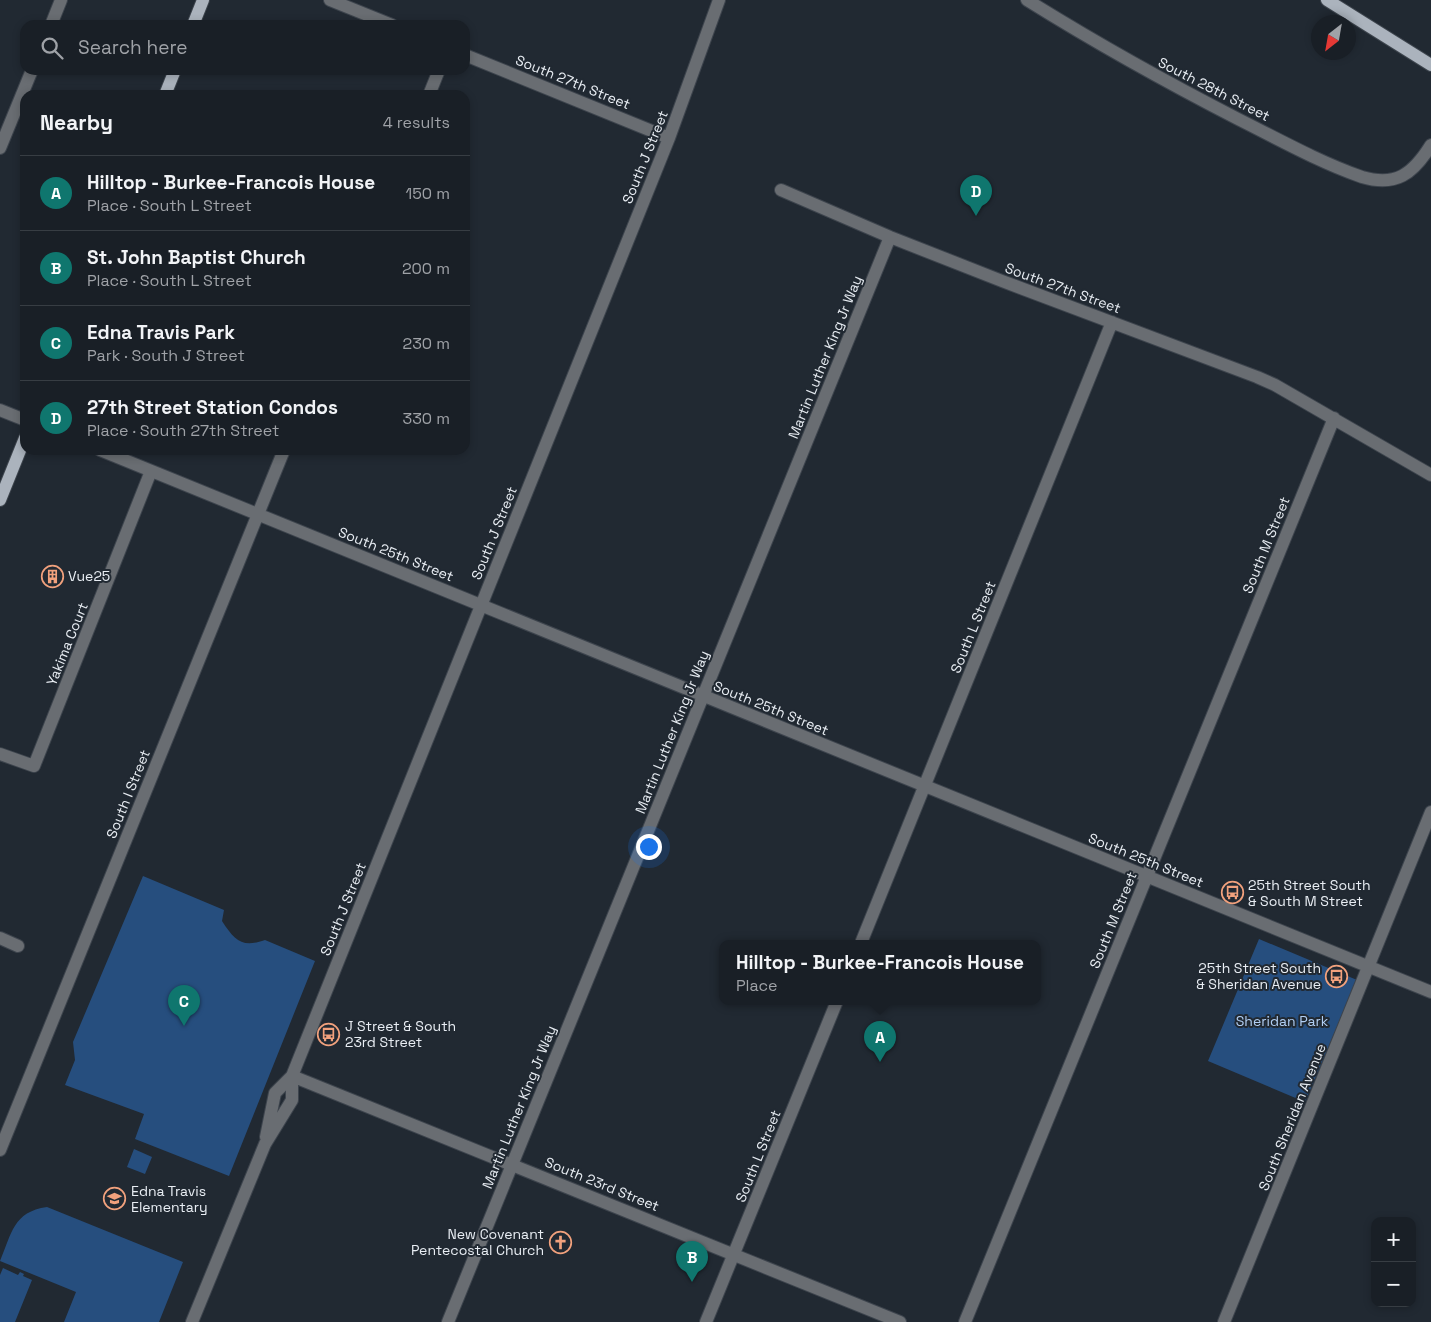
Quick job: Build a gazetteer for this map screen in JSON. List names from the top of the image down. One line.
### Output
{"streets":{"street":["South 27th Street","South 28th Street","South J Street","Martin Luther King Jr Way","South M Street","South 25th Street","South L Street","Yakima Court","South I Street","South Sheridan Avenue","South 23rd Street"]},"crossings":[["South 27th Street","South J Street"],["South 27th Street","Martin Luther King Jr Way"],["South 27th Street","South M Street"],["South 27th Street","South L Street"],["South J Street","South 25th Street"],["South J Street","South 23rd Street"],["Martin Luther King Jr Way","South 25th Street"],["Martin Luther King Jr Way","South 23rd Street"],["South M Street","South 25th Street"],["South 25th Street","South L Street"],["South 25th Street","Yakima Court"],["South 25th Street","South I Street"],["South 25th Street","South Sheridan Avenue"],["South L Street","South 23rd Street"]],"parks":["Sheridan Park"],"places":{"building":["Vue25"],"bus stop":["25th Street South & South M Street","25th Street South & Sheridan Avenue","J Street & South 23rd Street"],"school or university":["Edna Travis Elementary"],"church":["New Covenant Pentecostal Church"]},"north":"bottom left","page":{"search":"Search here","heading":["Nearby","4 results"],"list":[{"mark":"A","name":"Hilltop - Burkee-Francois House","note":"Place · South L Street","value":"150 m"},{"mark":"B","name":"St. John Baptist Church","note":"Place · South L Street","value":"200 m"},{"mark":"C","name":"Edna Travis Park","note":"Park · South J Street","value":"230 m"},{"mark":"D","name":"27th Street Station Condos","note":"Place · South 27th Street","value":"330 m"}],"pins":["D","C","A","B"],"popup":["Hilltop - Burkee-Francois House","Place"],"map_buttons":["+","−"]}}
